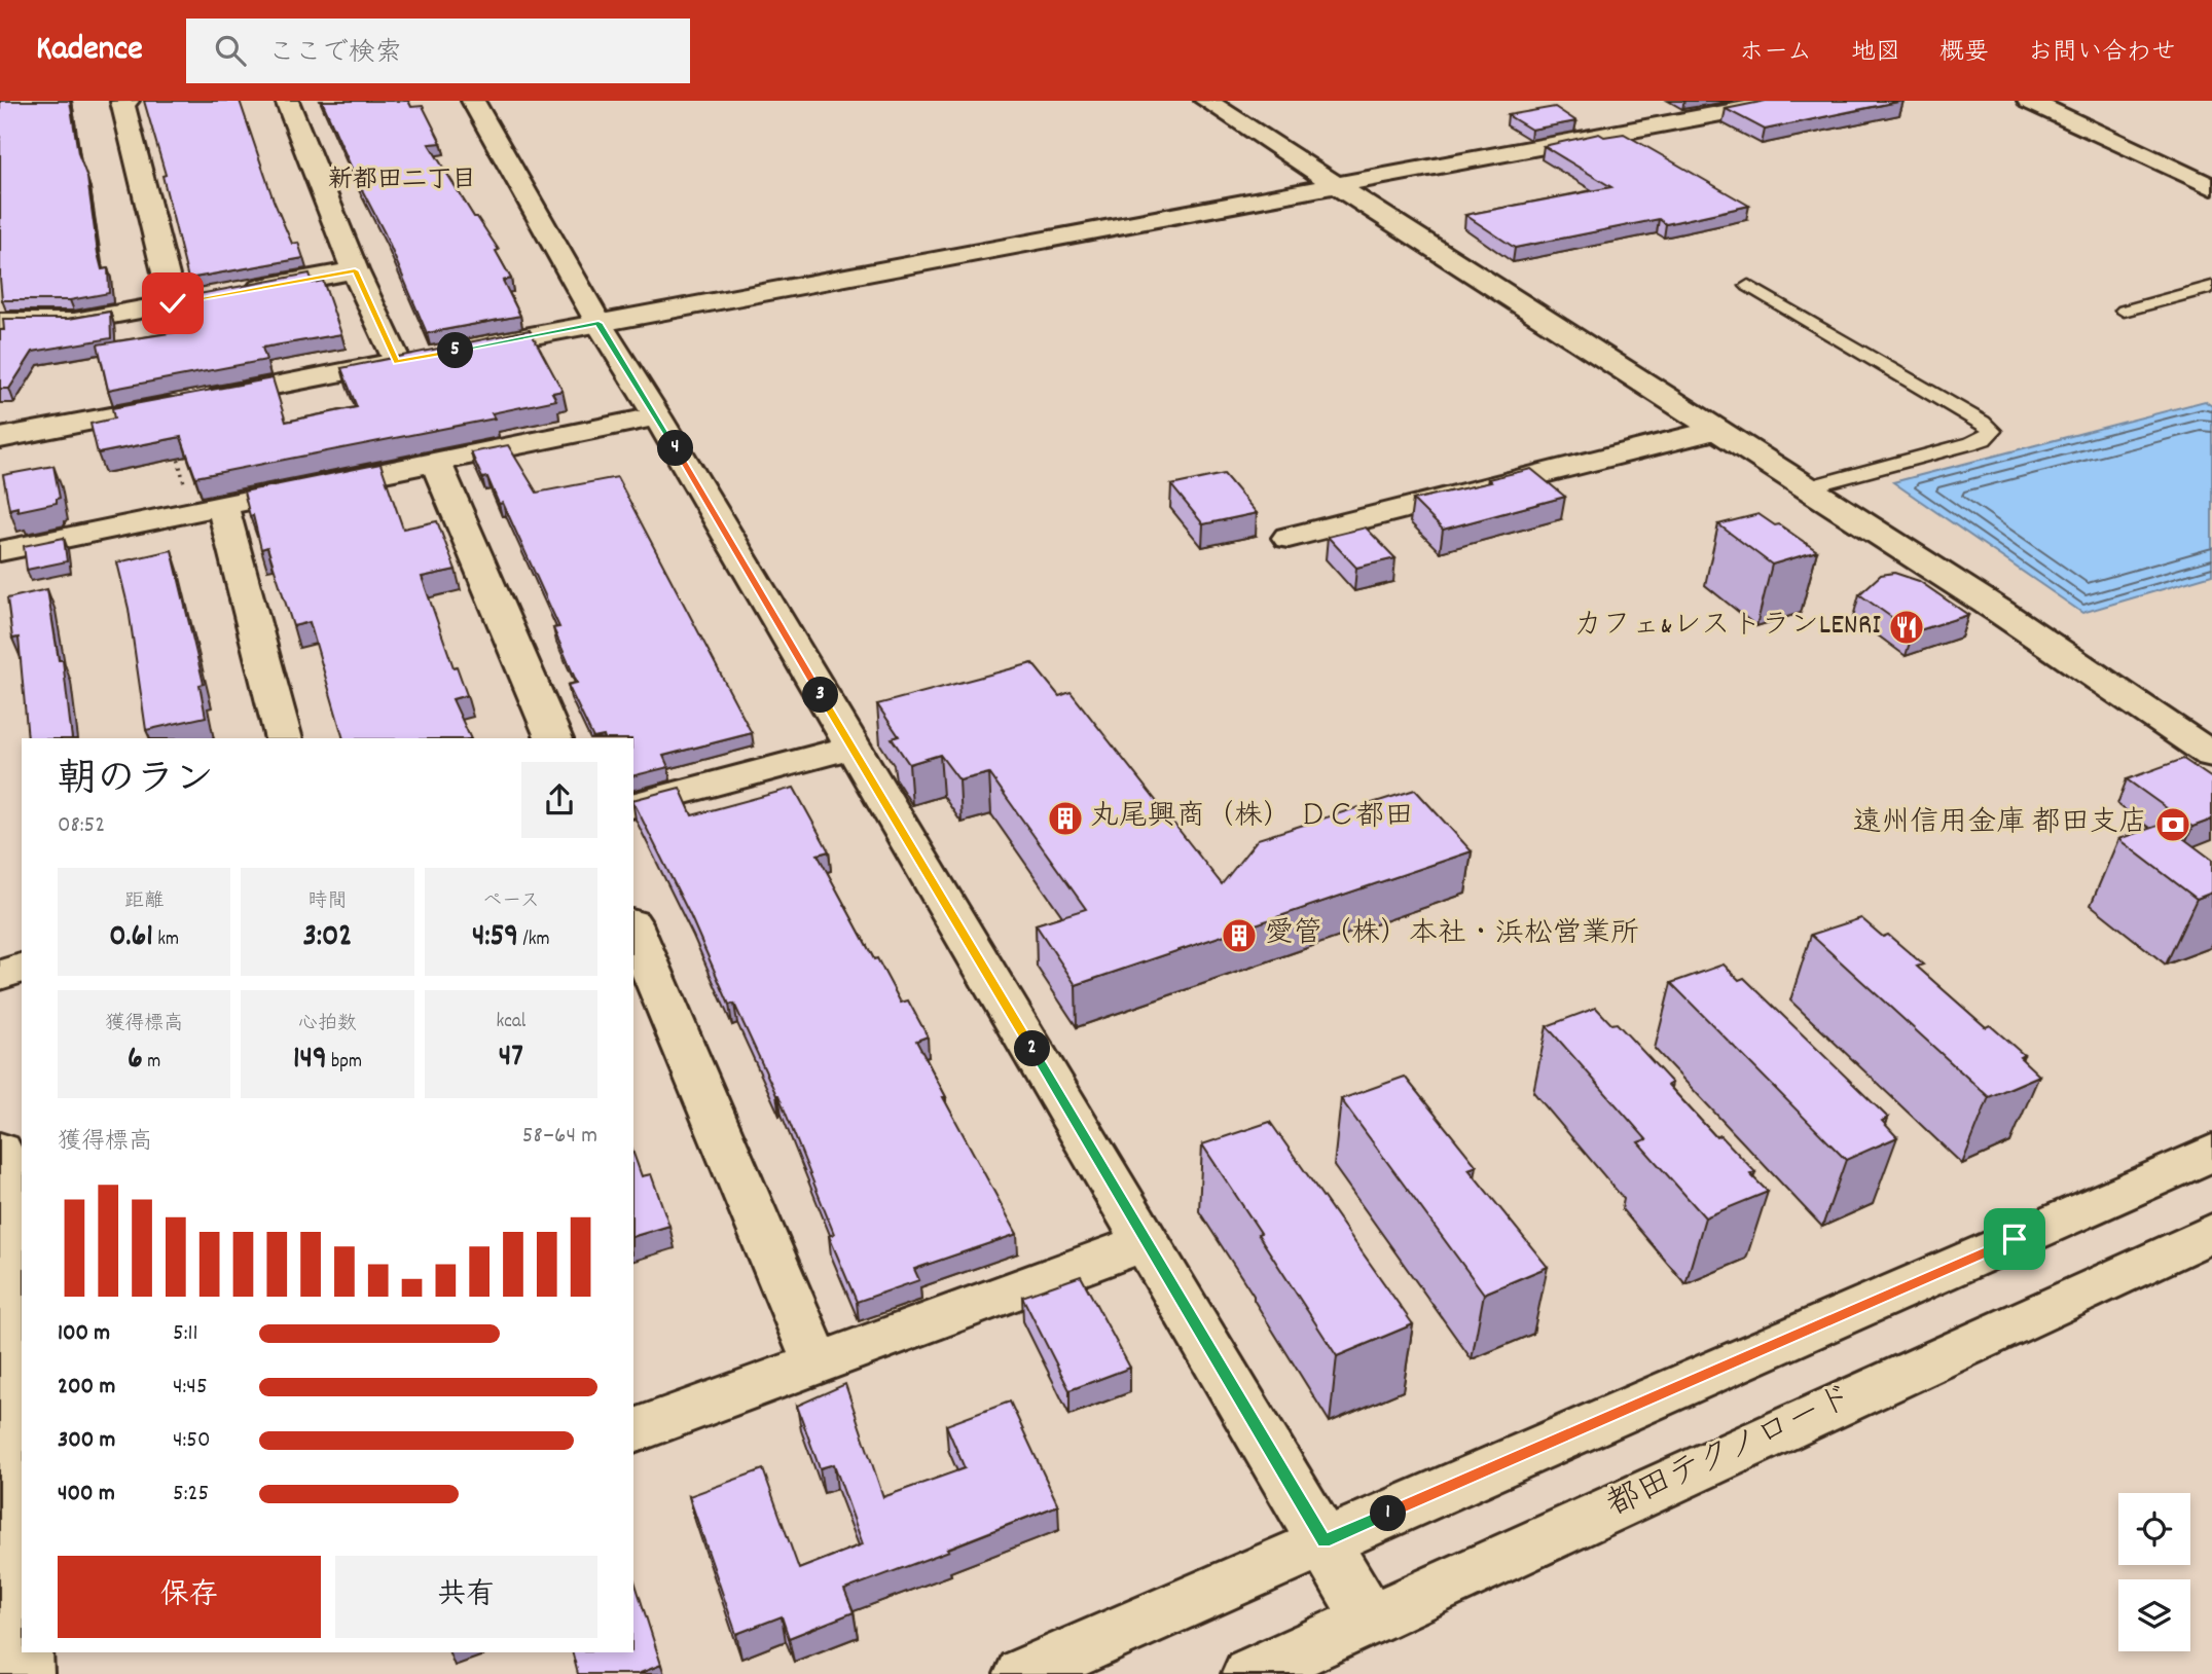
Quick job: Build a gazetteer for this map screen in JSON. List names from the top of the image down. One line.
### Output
{"streets":{"street":["都田テクノロード"]},"districts":["新都田二丁目"],"places":{"restaurant":["カフェ&レストランLENRI"],"building":["丸尾興商（株） ＤＣ都田","愛管（株）本社・浜松営業所"],"bank":["遠州信用金庫 都田支店"]},"page":{"header":"Kadence","search":"ここで検索","nav":["ホーム","地図","概要","お問い合わせ"],"pins":["5","4","3","2","1"],"heading":["朝のラン","08:52"],"stats":[["距離","0.61 km"],["時間","3:02"],["ペース","4:59 /km"],["獲得標高","6 m"],["心拍数","149 bpm"],["kcal","47"]],"chart":["獲得標高","58–64 m"],"list":[{"name":"100 m","note":"5:11"},{"name":"200 m","note":"4:45"},{"name":"300 m","note":"4:50"},{"name":"400 m","note":"5:25"}],"buttons":["保存","共有"]}}
